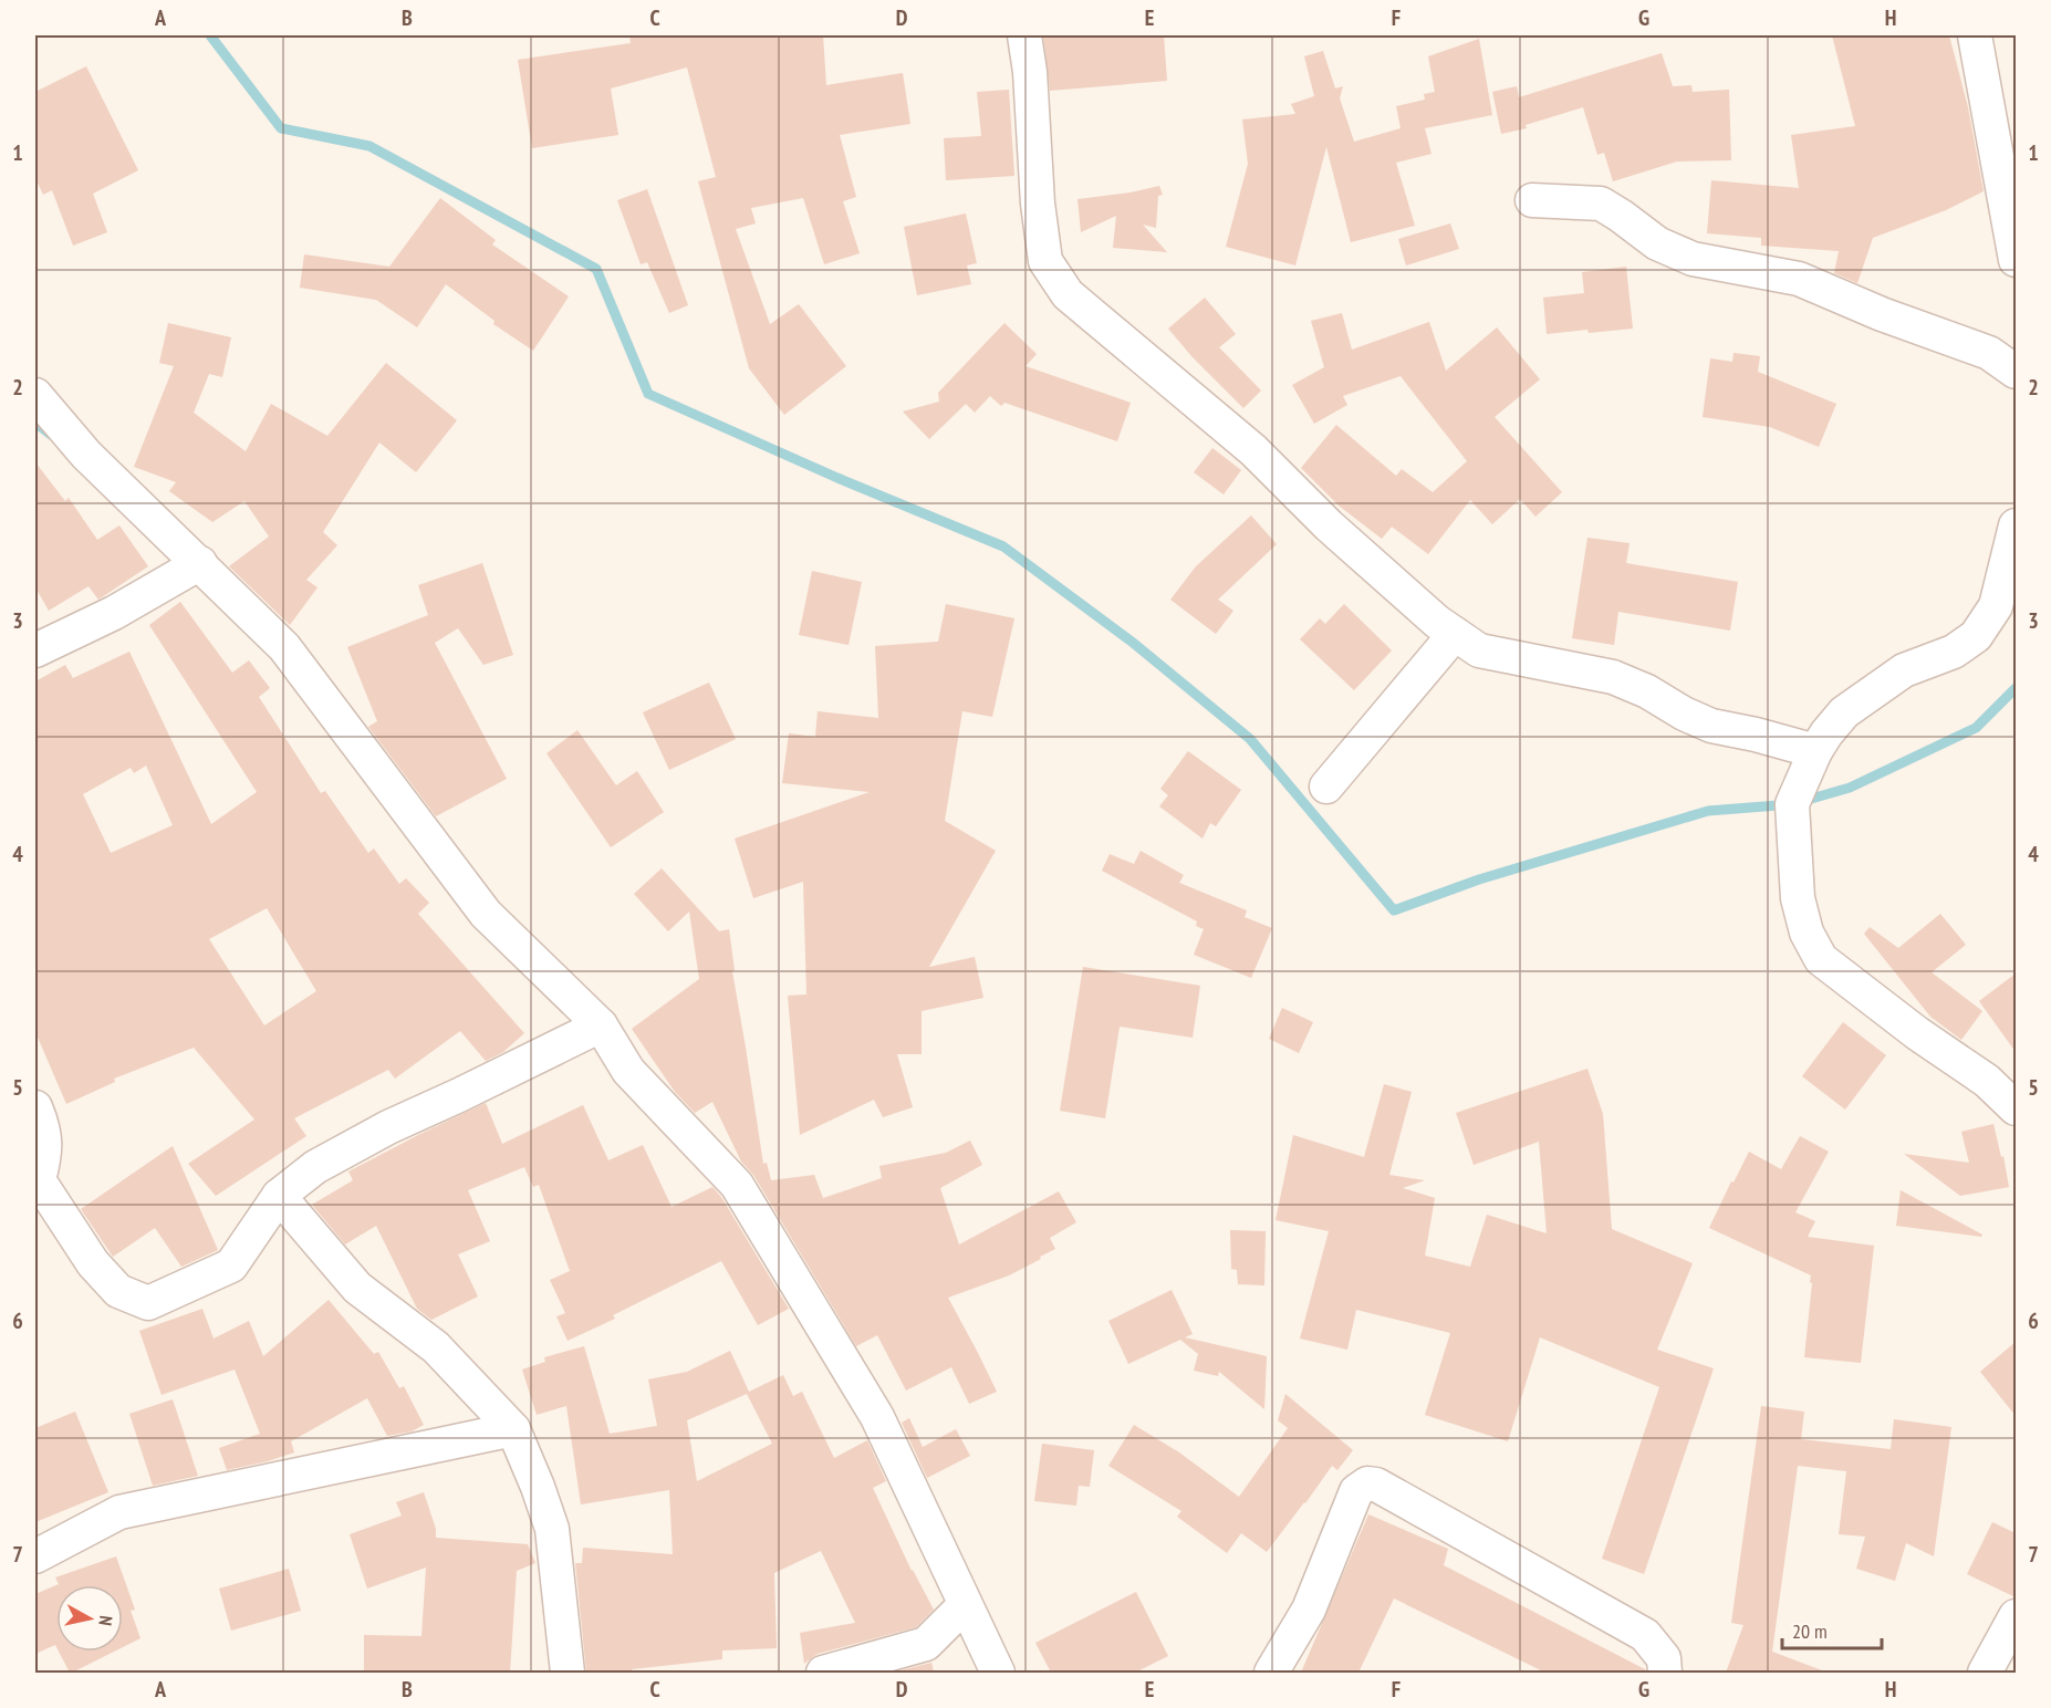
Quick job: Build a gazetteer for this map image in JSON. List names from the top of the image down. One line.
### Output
{"scale_bar":"20 m","north":"right","grid":{"columns":["A","B","C","D","E","F","G","H"],"rows":["1","2","3","4","5","6","7"]}}
